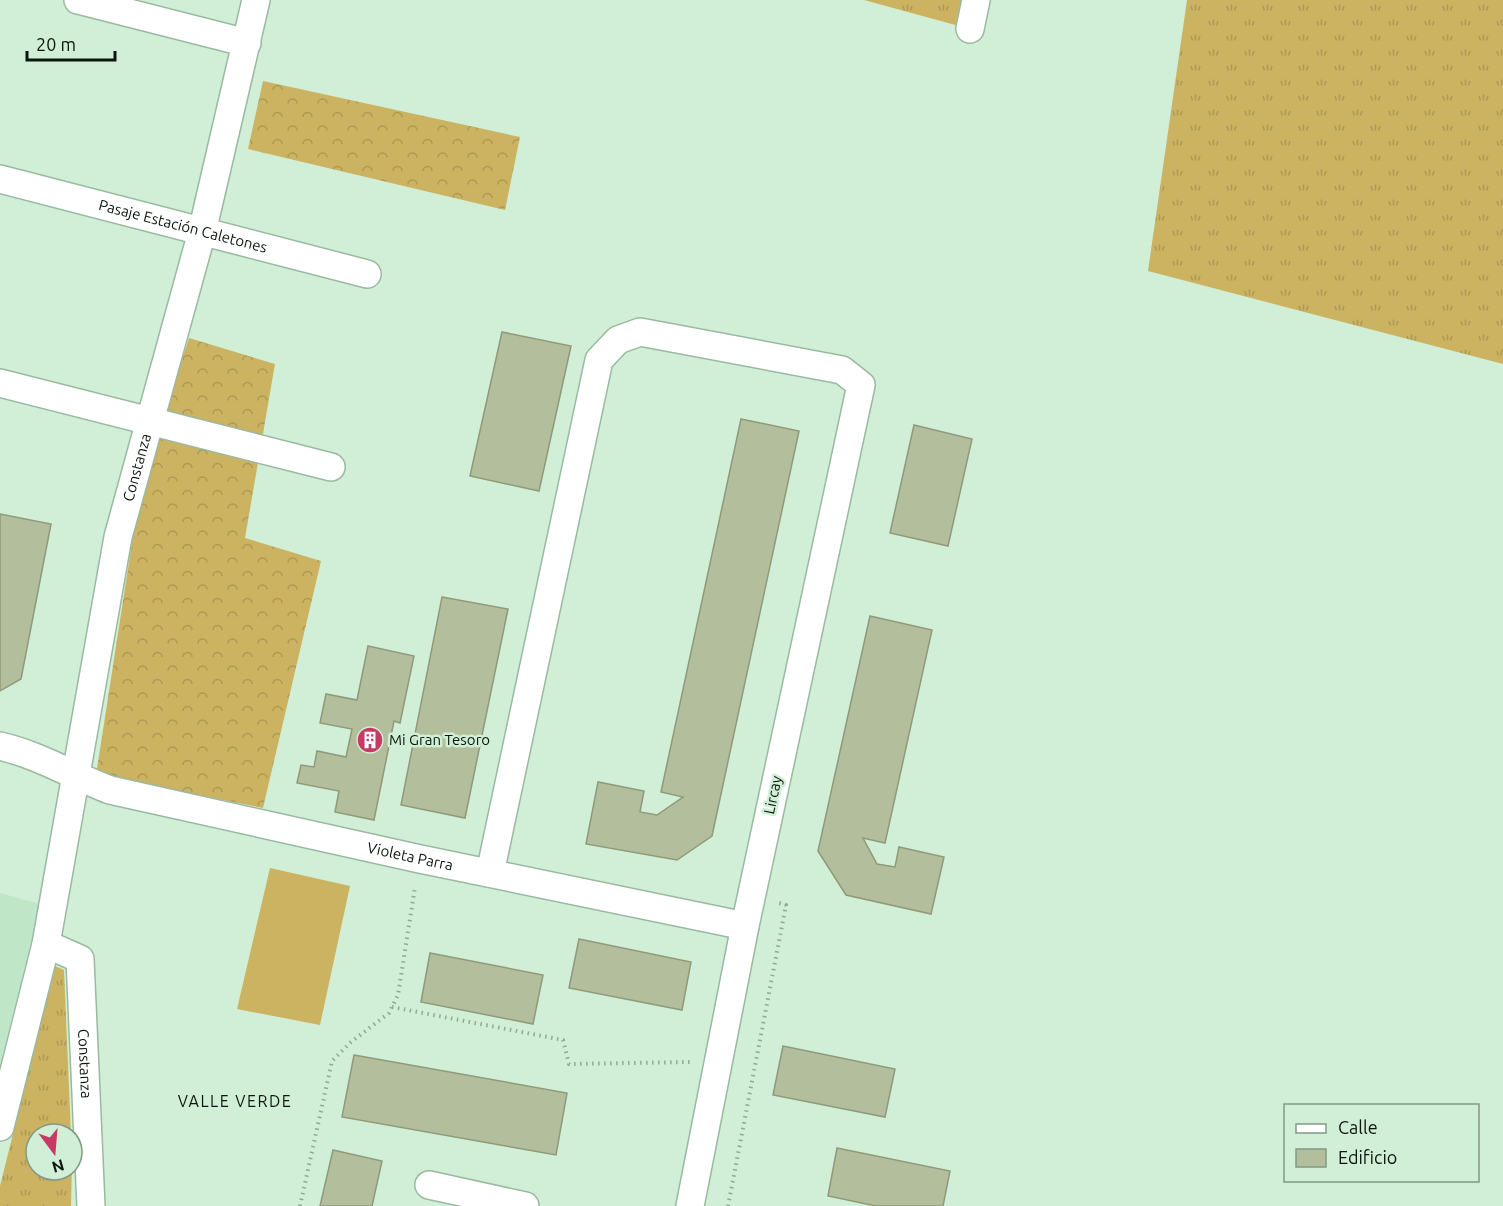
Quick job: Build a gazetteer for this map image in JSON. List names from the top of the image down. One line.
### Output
{"streets":{"street":["Pasaje Estación Caletones","Constanza","Lircay","Violeta Parra"]},"crossings":[["Pasaje Estación Caletones","Constanza"],["Constanza","Violeta Parra"],["Lircay","Violeta Parra"]],"districts":["VALLE VERDE"],"places":{"building":["Mi Gran Tesoro"]},"legend":["Calle","Edificio"],"scale_bar":"20 m","north":"bottom"}
